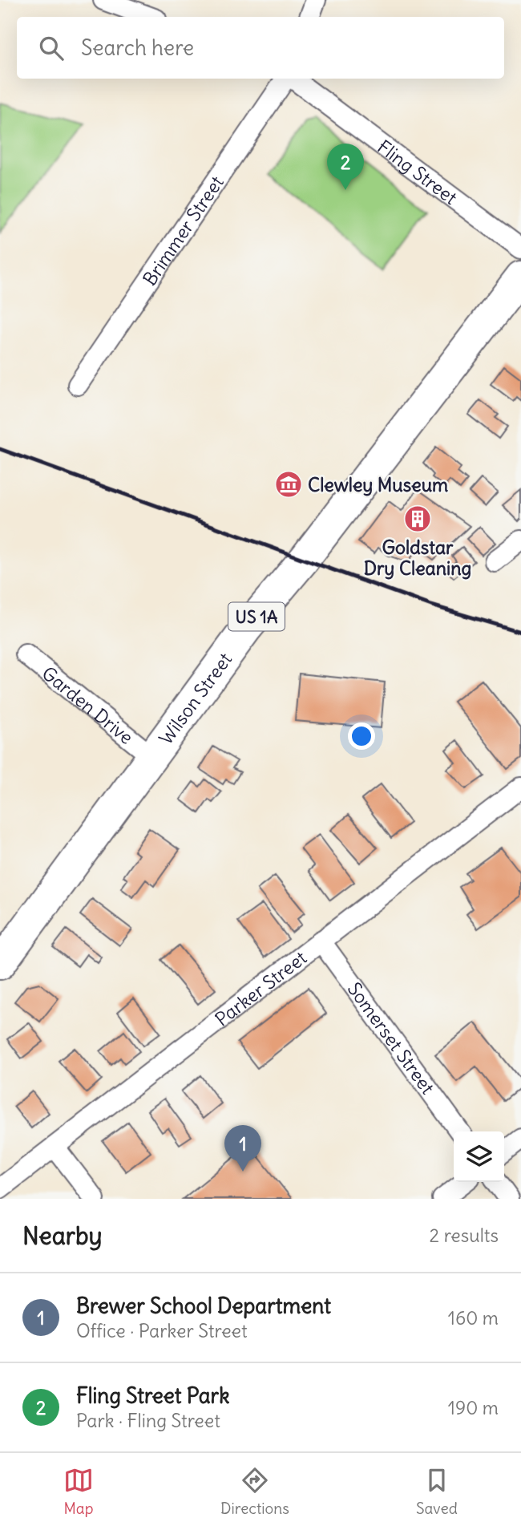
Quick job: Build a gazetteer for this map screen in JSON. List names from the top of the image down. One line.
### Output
{"streets":{"main road":["US 1A","Wilson Street"],"street":["Fling Street","Brimmer Street","Garden Drive","Parker Street","Somerset Street"]},"crossings":[["Wilson Street","Garden Drive"],["Parker Street","Somerset Street"]],"places":{"museum":["Clewley Museum"],"building":["Goldstar Dry Cleaning"]},"page":{"search":"Search here","pins":["2","1"],"heading":["Nearby","2 results"],"list":[{"mark":"1","name":"Brewer School Department","note":"Office · Parker Street","value":"160 m"},{"mark":"2","name":"Fling Street Park","note":"Park · Fling Street","value":"190 m"}],"nav":["Map","Directions","Saved"]}}
